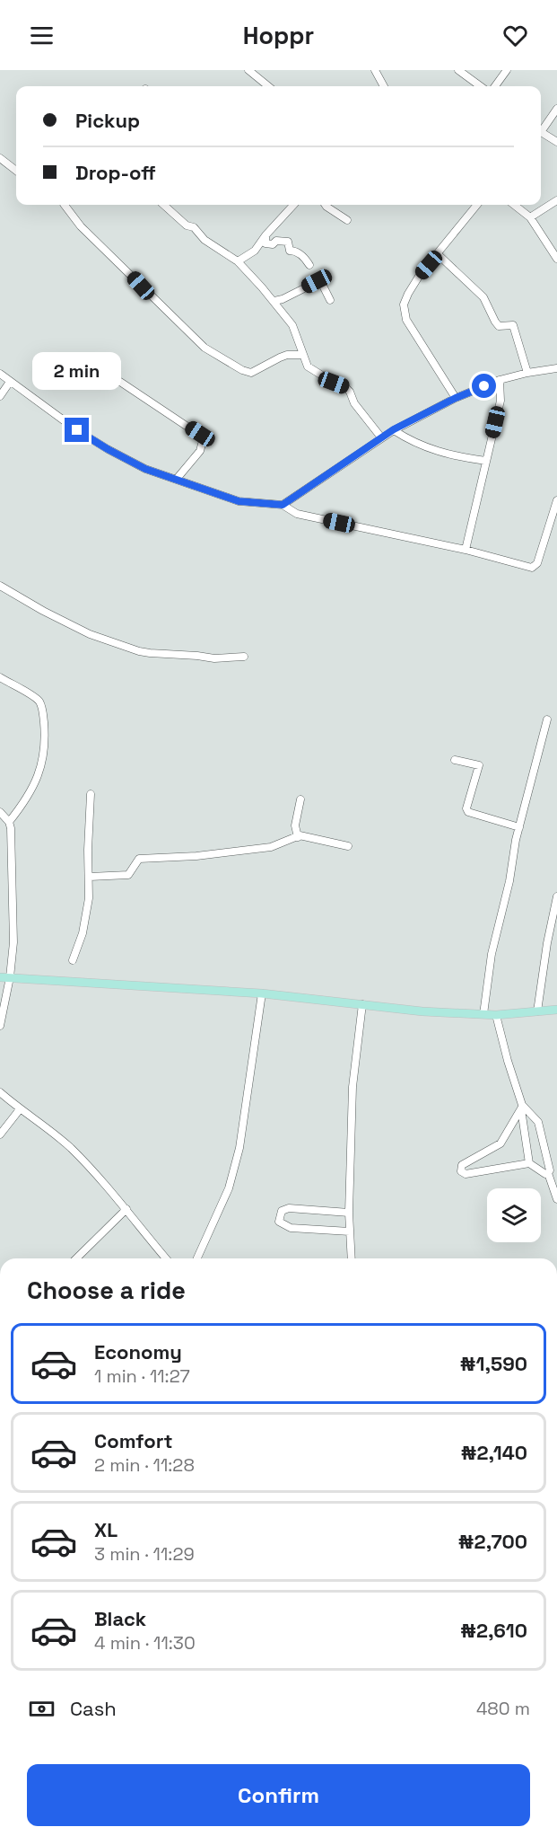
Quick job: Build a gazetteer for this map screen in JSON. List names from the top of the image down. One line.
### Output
{"page":{"header":"Hoppr","banner":["Pickup","Drop-off"],"bubble":"2 min","heading":"Choose a ride","list":[{"name":"Economy","note":"1 min · 11:27","value":"₦1,590"},{"name":"Comfort","note":"2 min · 11:28","value":"₦2,140"},{"name":"XL","note":"3 min · 11:29","value":"₦2,700"},{"name":"Black","note":"4 min · 11:30","value":"₦2,610"}],"pay":["Cash","480 m"],"buttons":"Confirm"}}
